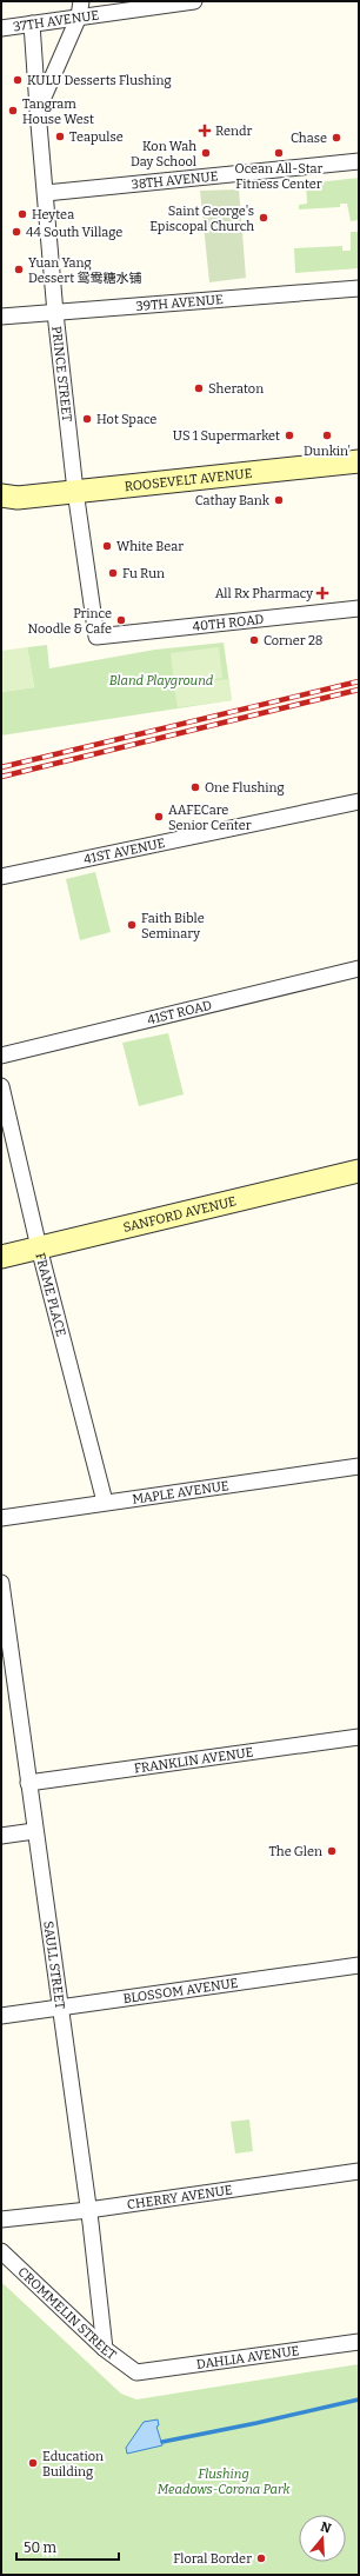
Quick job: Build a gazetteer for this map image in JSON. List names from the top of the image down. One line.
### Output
{"streets":{"street":["37TH AVENUE","38TH AVENUE","39TH AVENUE","PRINCE STREET","ROOSEVELT AVENUE","40TH ROAD","41ST AVENUE","41ST ROAD","SANFORD AVENUE","FRAME PLACE","MAPLE AVENUE","FRANKLIN AVENUE","SAULL STREET","BLOSSOM AVENUE","CHERRY AVENUE","CROMMELIN STREET","DAHLIA AVENUE"]},"crossings":[["37TH AVENUE","PRINCE STREET"],["38TH AVENUE","PRINCE STREET"],["39TH AVENUE","PRINCE STREET"],["PRINCE STREET","ROOSEVELT AVENUE"],["PRINCE STREET","40TH ROAD"],["SANFORD AVENUE","FRAME PLACE"],["FRAME PLACE","MAPLE AVENUE"],["FRANKLIN AVENUE","SAULL STREET"],["SAULL STREET","BLOSSOM AVENUE"],["SAULL STREET","CHERRY AVENUE"],["SAULL STREET","CROMMELIN STREET"],["CROMMELIN STREET","DAHLIA AVENUE"]],"parks":["Bland Playground","Flushing Meadows-Corona Park"],"places":{"other":["KULU Desserts Flushing","Tangram House West","Teapulse","Chase","Kon Wah Day School","Ocean All-Star Fitness Center","Heytea","Saint George's Episcopal Church","44 South Village","Yuan Yang Dessert 鸳鸯糖水铺","Sheraton","Hot Space","US 1 Supermarket","Dunkin'","Cathay Bank","White Bear","Fu Run","Prince Noodle & Cafe","Corner 28","One Flushing","AAFECare Senior Center","Faith Bible Seminary","The Glen","Education Building","Floral Border"],"health":["Rendr","All Rx Pharmacy"]},"scale_bar":"50 m","north":"top"}
